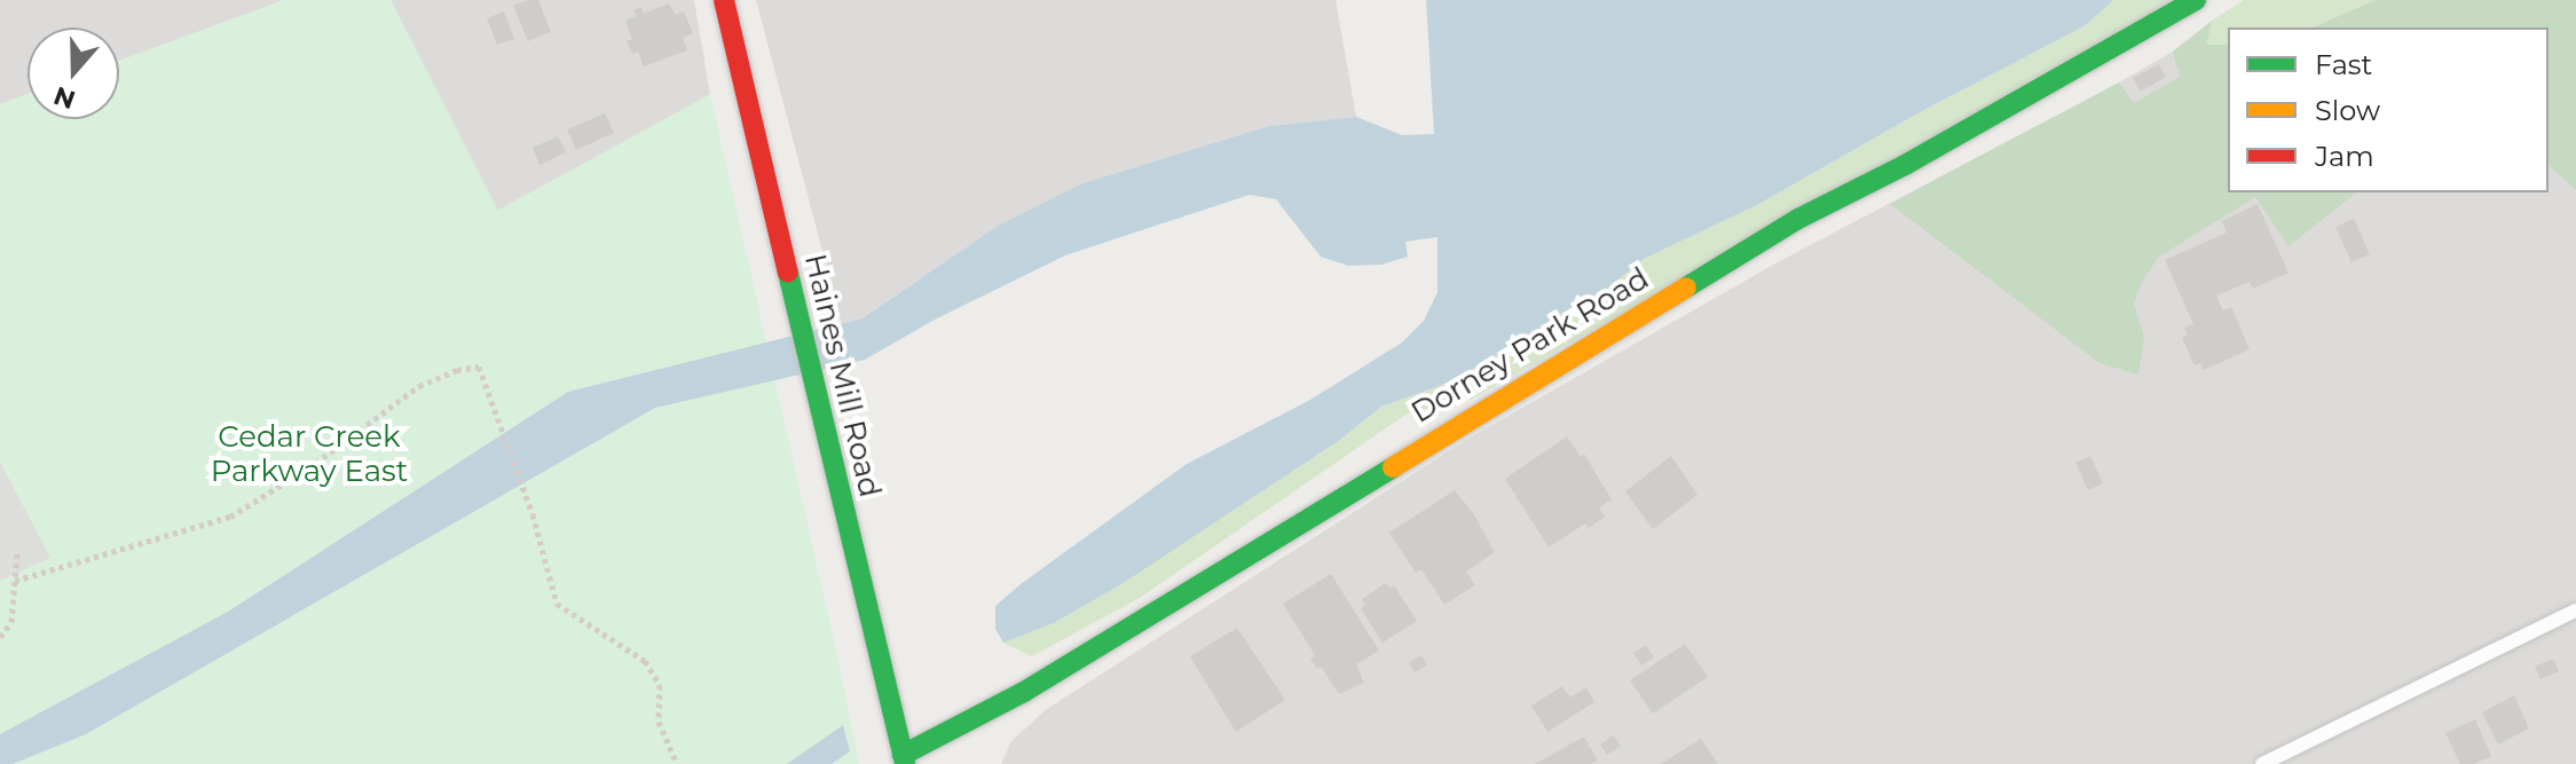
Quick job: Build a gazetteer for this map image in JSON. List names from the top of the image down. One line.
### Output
{"streets":{"street":["Dorney Park Road","Haines Mill Road"]},"crossings":[["Dorney Park Road","Haines Mill Road"]],"parks":["Cedar Creek Parkway East"],"legend":["Fast","Slow","Jam"],"north":"bottom"}
